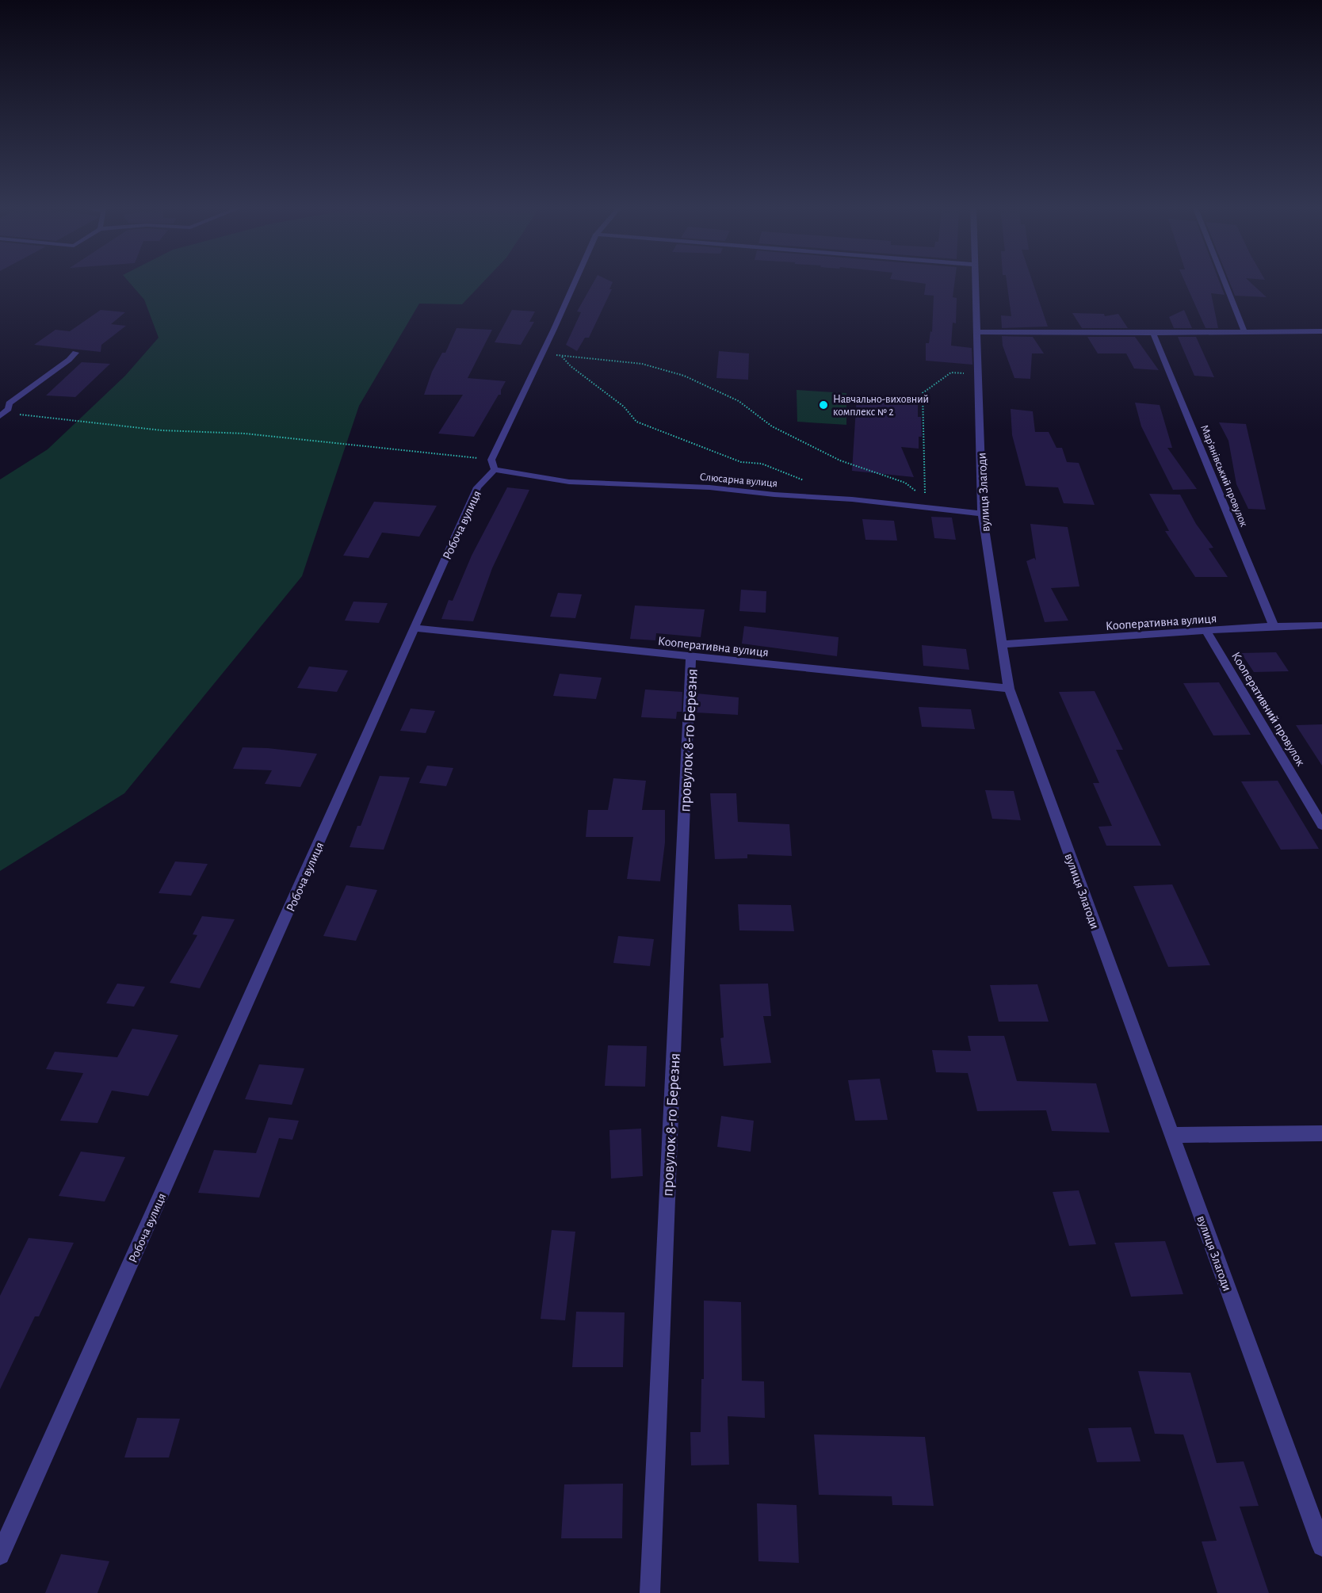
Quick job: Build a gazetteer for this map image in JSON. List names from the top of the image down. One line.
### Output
{"streets":{"street":["Мар’янівський провулок","Слюсарна вулиця","вулиця Злагоди","Робоча вулиця","Кооперативна вулиця","Кооперативний провулок","провулок 8-го Березня"]},"crossings":[["Мар’янівський провулок","Кооперативна вулиця"],["Слюсарна вулиця","вулиця Злагоди"],["Слюсарна вулиця","Робоча вулиця"],["вулиця Злагоди","Кооперативна вулиця"],["Робоча вулиця","Кооперативна вулиця"],["Кооперативна вулиця","Кооперативний провулок"],["Кооперативна вулиця","провулок 8-го Березня"]],"places":["Навчально-виховний комплекс № 2"]}
